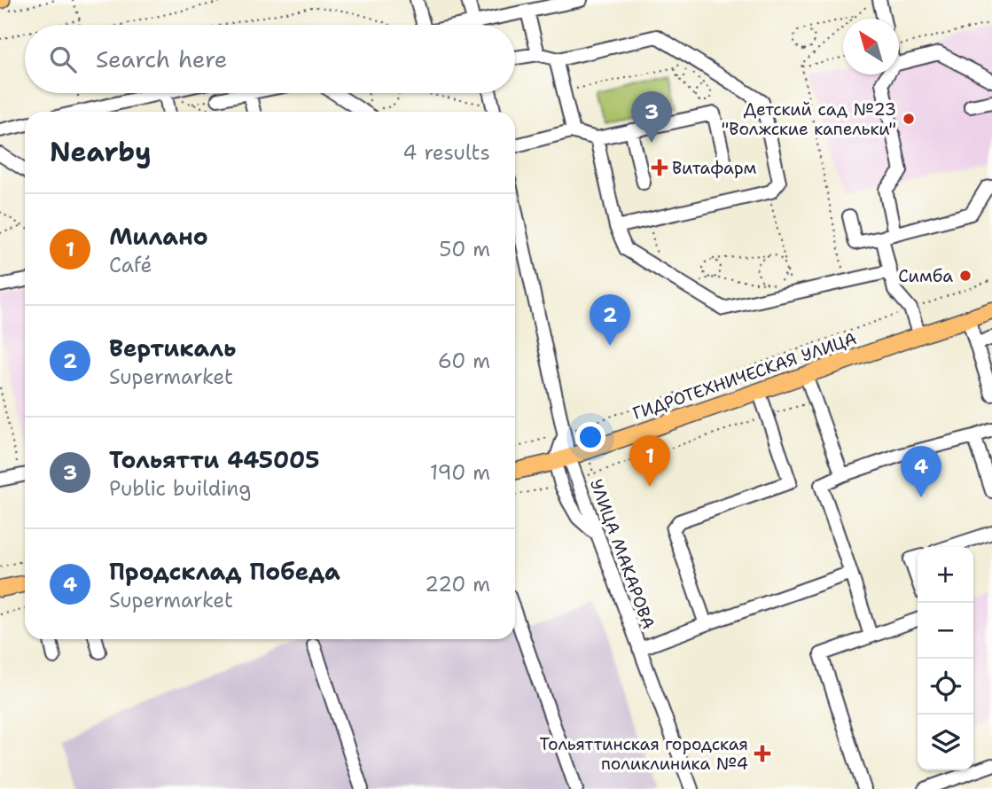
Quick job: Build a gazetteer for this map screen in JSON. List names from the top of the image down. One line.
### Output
{"streets":{"main road":["ГИДРОТЕХНИЧЕСКАЯ УЛИЦА"],"street":["УЛИЦА МАКАРОВА"]},"crossings":[["ГИДРОТЕХНИЧЕСКАЯ УЛИЦА","УЛИЦА МАКАРОВА"]],"places":{"other":["Детский сад №23 \"Волжские капельки\"","Симба"],"health":["Витафарм","Тольяттинская городская поликлиника №4"]},"north":"top left","page":{"search":"Search here","pins":["3","2","1","4"],"heading":["Nearby","4 results"],"list":[{"mark":"1","name":"Милано","note":"Café","value":"50 m"},{"mark":"2","name":"Вертикаль","note":"Supermarket","value":"60 m"},{"mark":"3","name":"Тольятти 445005","note":"Public building","value":"190 m"},{"mark":"4","name":"Продсклад Победа","note":"Supermarket","value":"220 m"}],"map_buttons":["+","−"]}}
